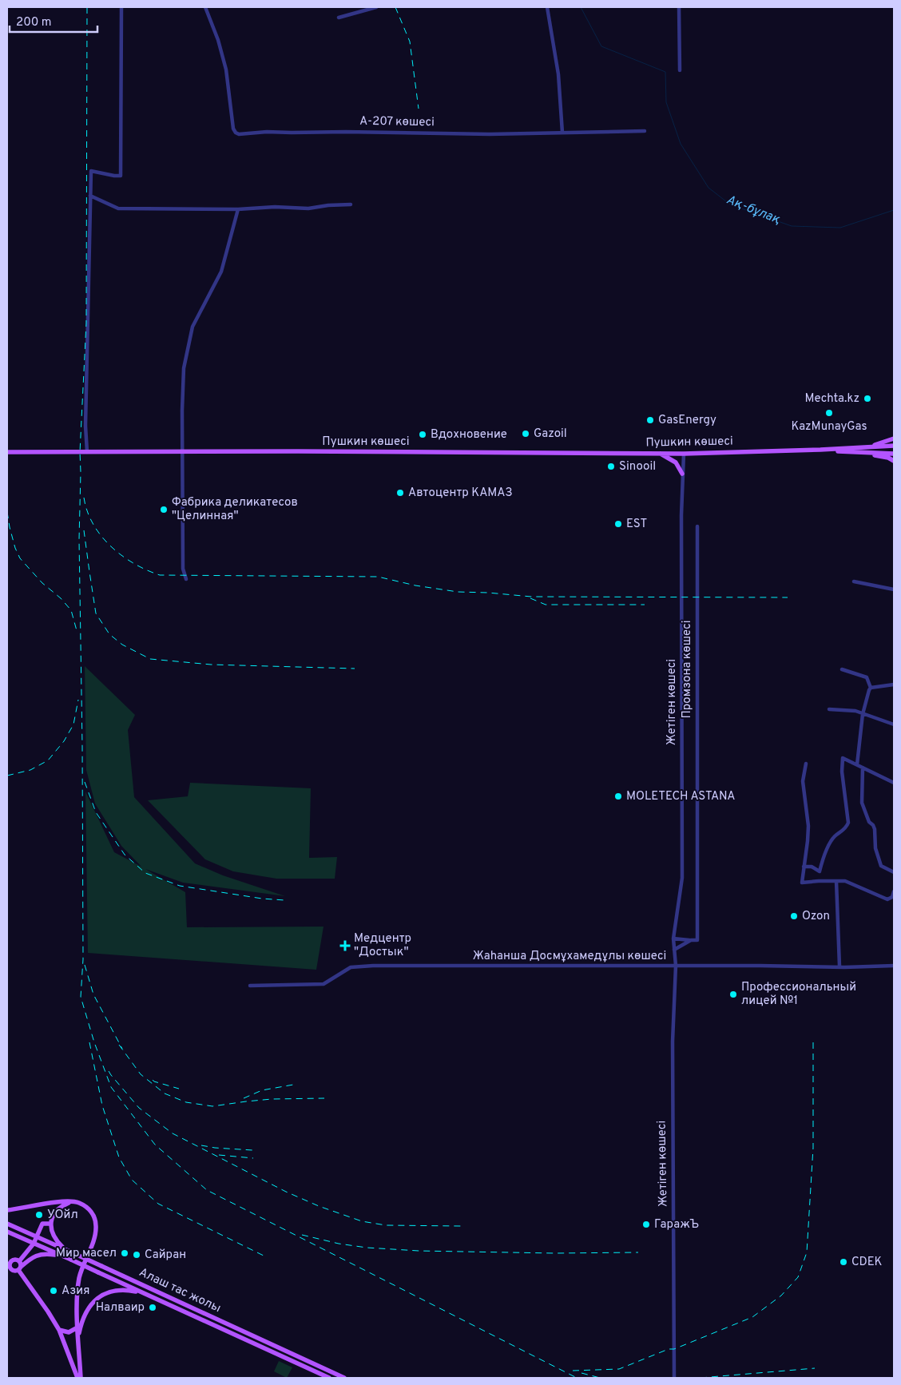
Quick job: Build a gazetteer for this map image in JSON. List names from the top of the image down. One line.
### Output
{"streets":{"main road":["Пушкин көшесі","Алаш тас жолы"],"street":["А-207 көшесі","Промзона көшесі","Жетіген көшесі","Жаһанша Досмұхамедұлы көшесі"]},"crossings":[["Пушкин көшесі","Жетіген көшесі"],["Жетіген көшесі","Жаһанша Досмұхамедұлы көшесі"]],"water":["Ақ-бұлақ"],"places":{"other":["Mechta.kz","KazMunayGas","GasEnergy","Gazoil","Вдохновение","Sinooil","Автоцентр КАМАЗ","Фабрика деликатесов \"Целинная\"","EST","MOLETECH ASTANA","Ozon","Профессиональный лицей №1","УОйл","ГаражЪ","Мир масел","Сайран","CDEK","Азия","Налваир"],"health":["Медцентр \"Достык\""]},"scale_bar":"200 m"}
